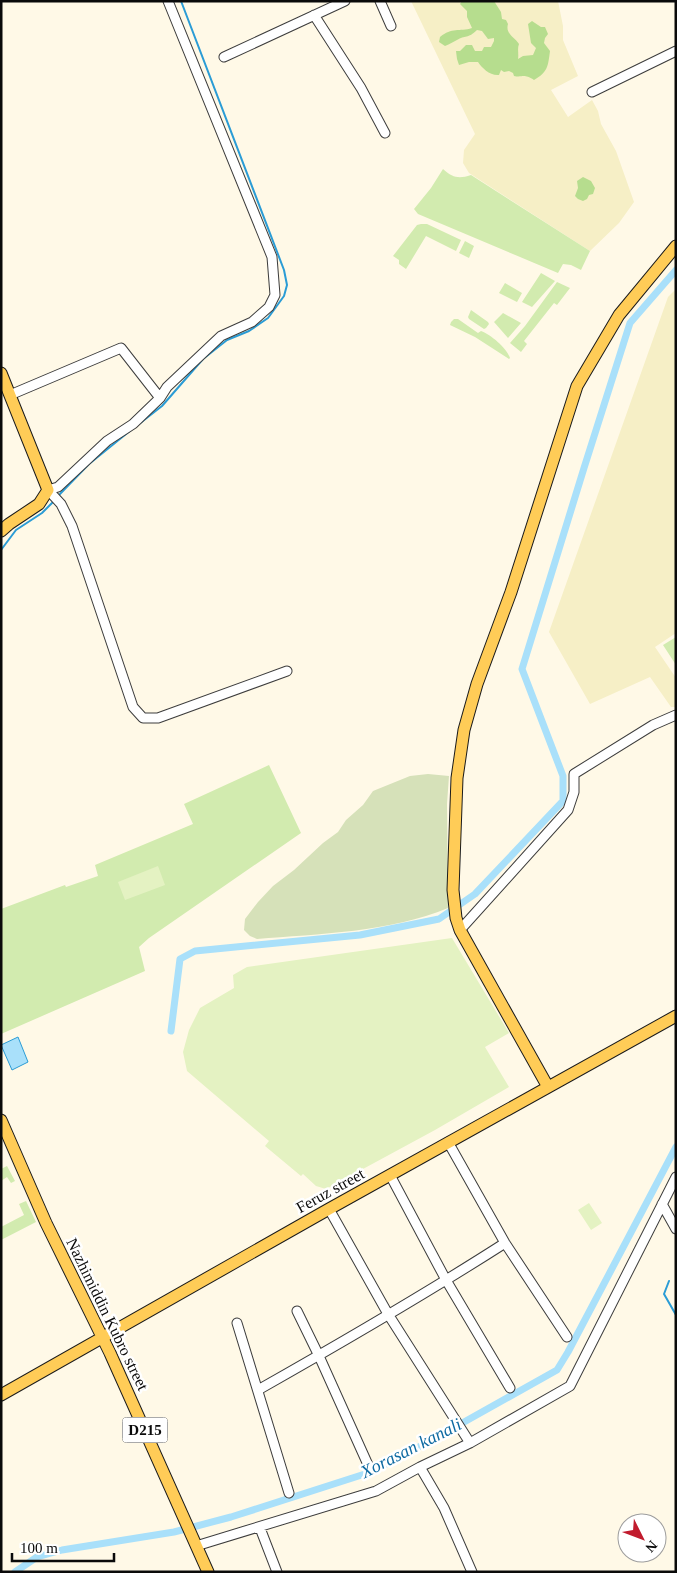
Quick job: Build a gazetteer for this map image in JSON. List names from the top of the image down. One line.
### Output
{"streets":{"main road":["Feruz street","Nazhimiddin Kubro street","D215"]},"crossings":[["Feruz street","Nazhimiddin Kubro street"],["Nazhimiddin Kubro street","D215"]],"water":["Xorasan kanali"],"scale_bar":"100 m","north":"bottom right"}
